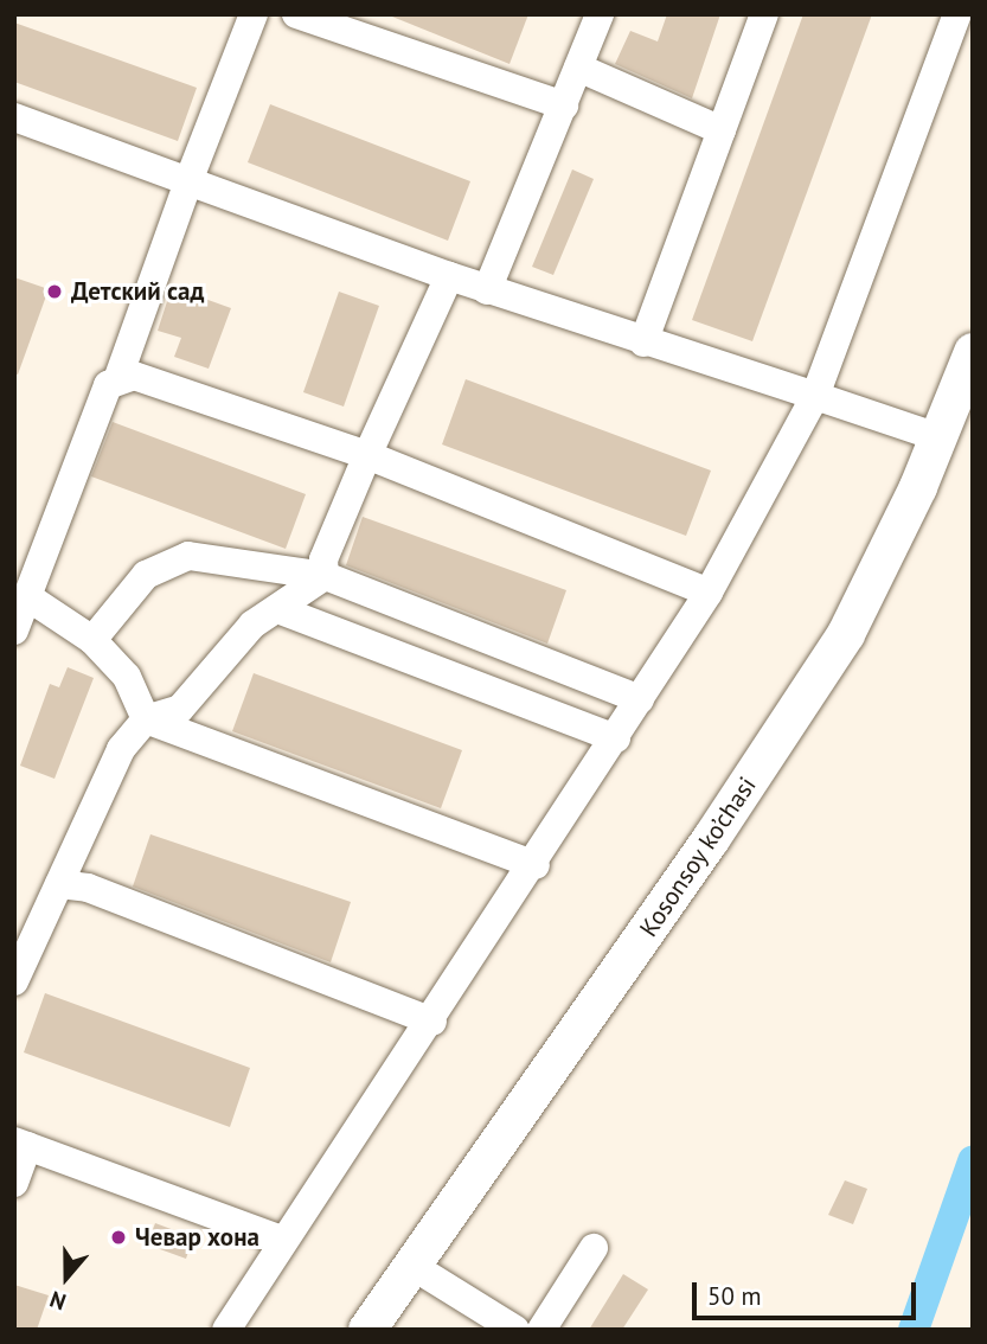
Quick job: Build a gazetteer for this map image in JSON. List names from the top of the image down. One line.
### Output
{"streets":{"main road":["Kosonsoy ko’chasi"]},"places":["Детский сад","Чевар хона"],"scale_bar":"50 m","north":"bottom"}
